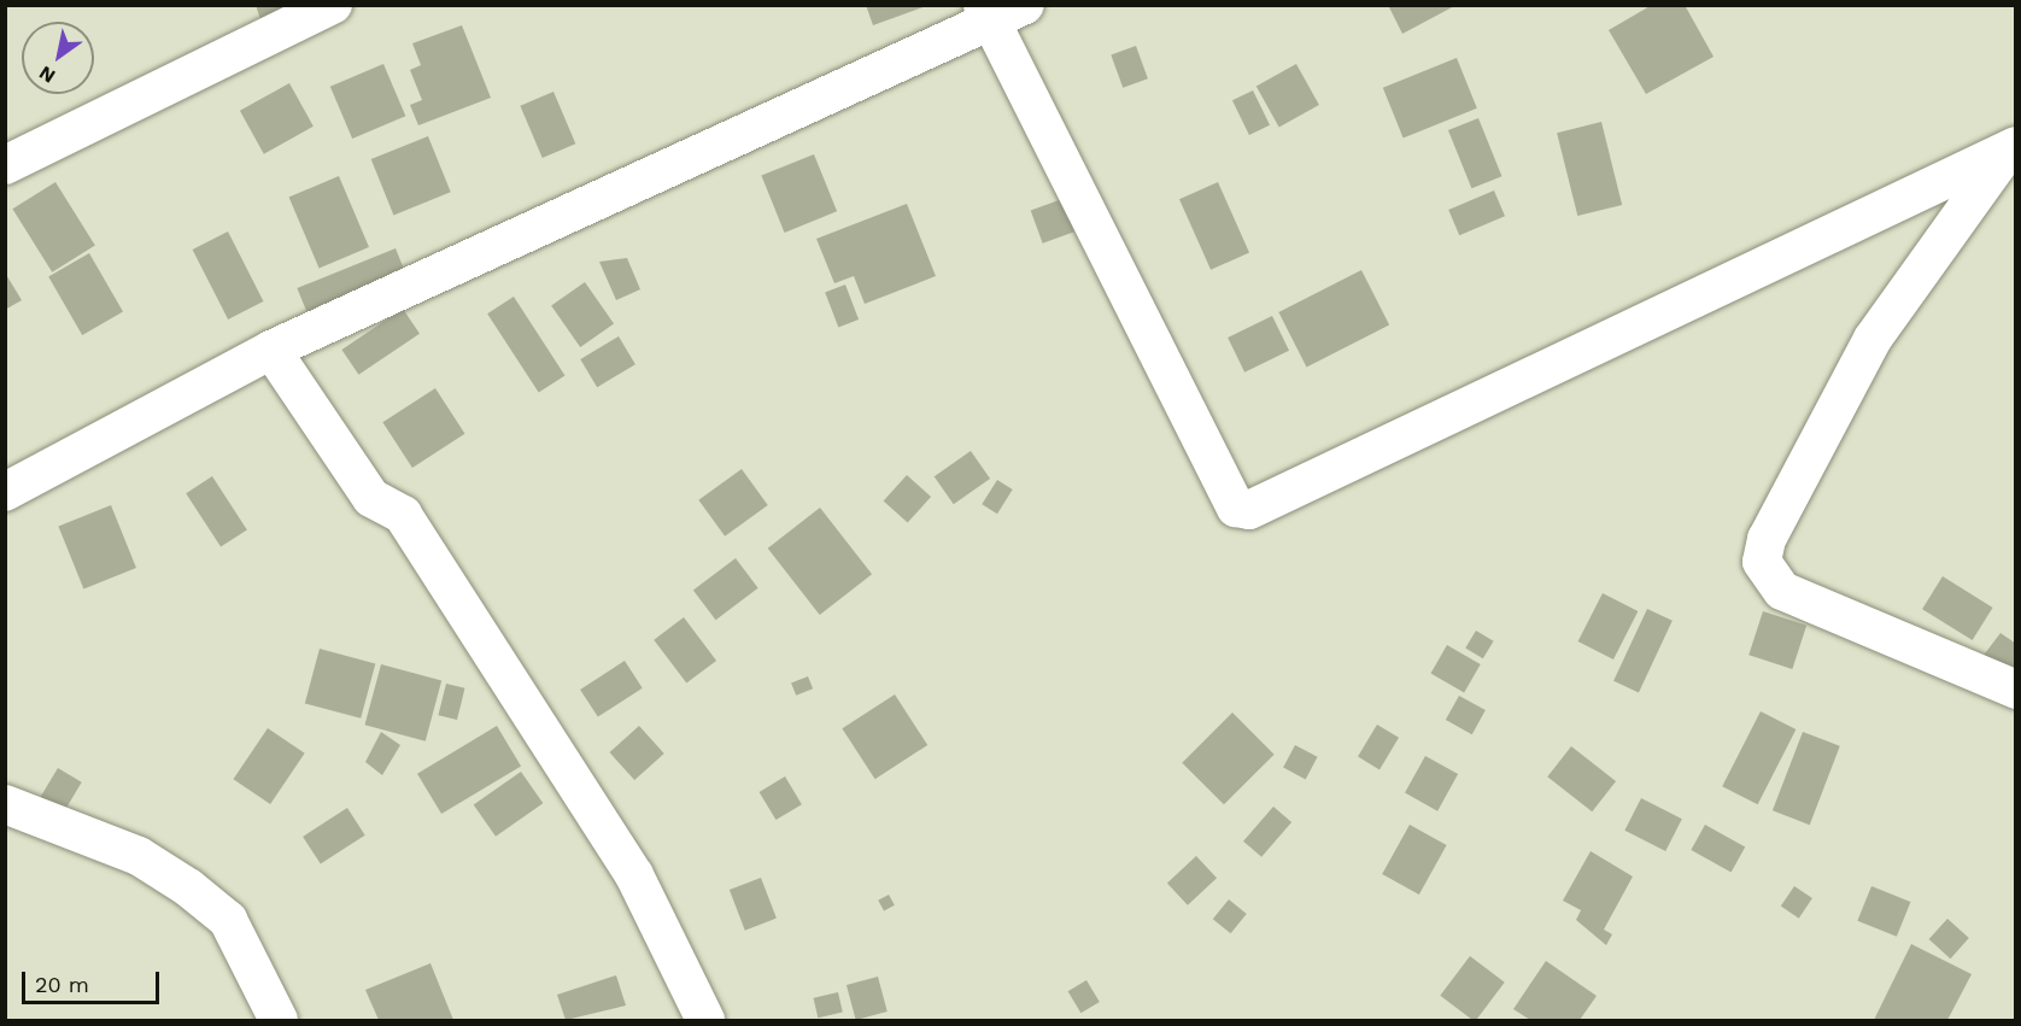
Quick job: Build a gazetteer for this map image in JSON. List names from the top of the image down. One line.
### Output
{"scale_bar":"20 m","north":"bottom left"}
